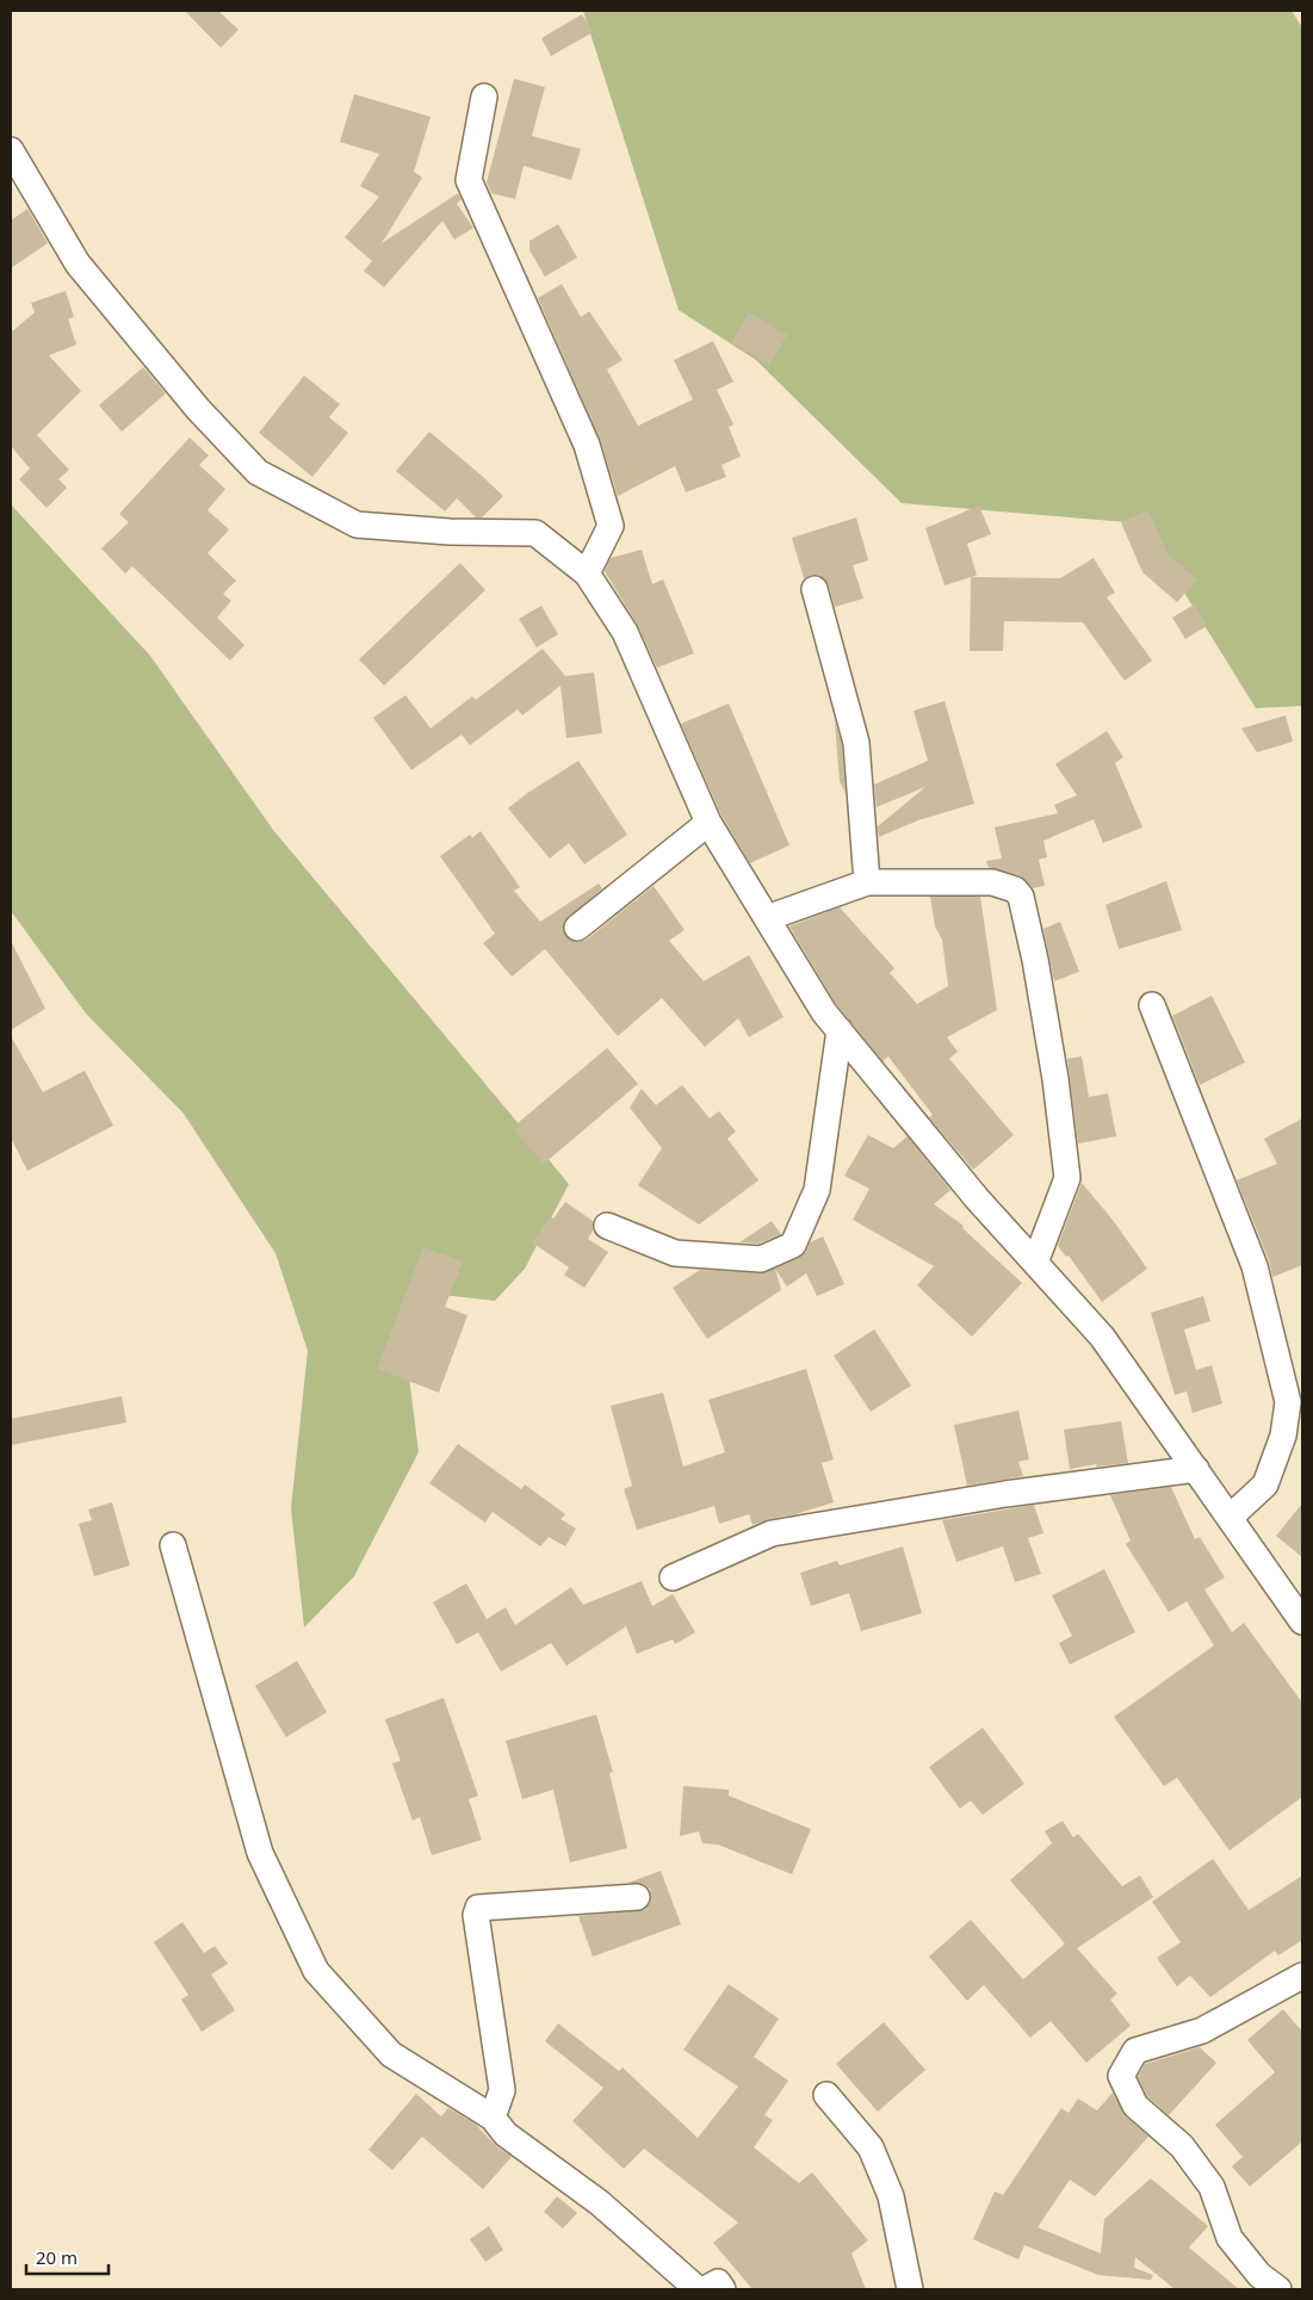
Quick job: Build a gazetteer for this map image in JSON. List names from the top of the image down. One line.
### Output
{"scale_bar":"20 m"}
